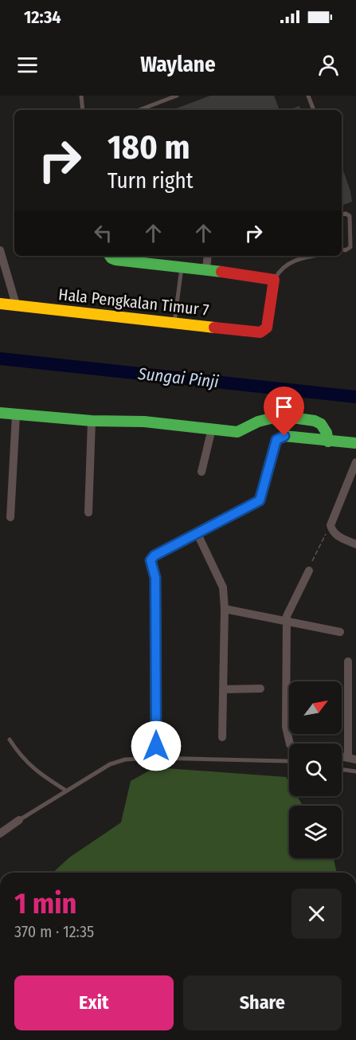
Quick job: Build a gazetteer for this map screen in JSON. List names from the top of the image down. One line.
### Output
{"streets":{"street":["Hala Pengkalan Timur 7"]},"water":["Sungai Pinji"],"north":"top right","page":{"status":"12:34","header":"Waylane","turn":["180 m","Turn right"],"heading":["1 min","370 m · 12:35"],"buttons":["Exit","Share"]}}
